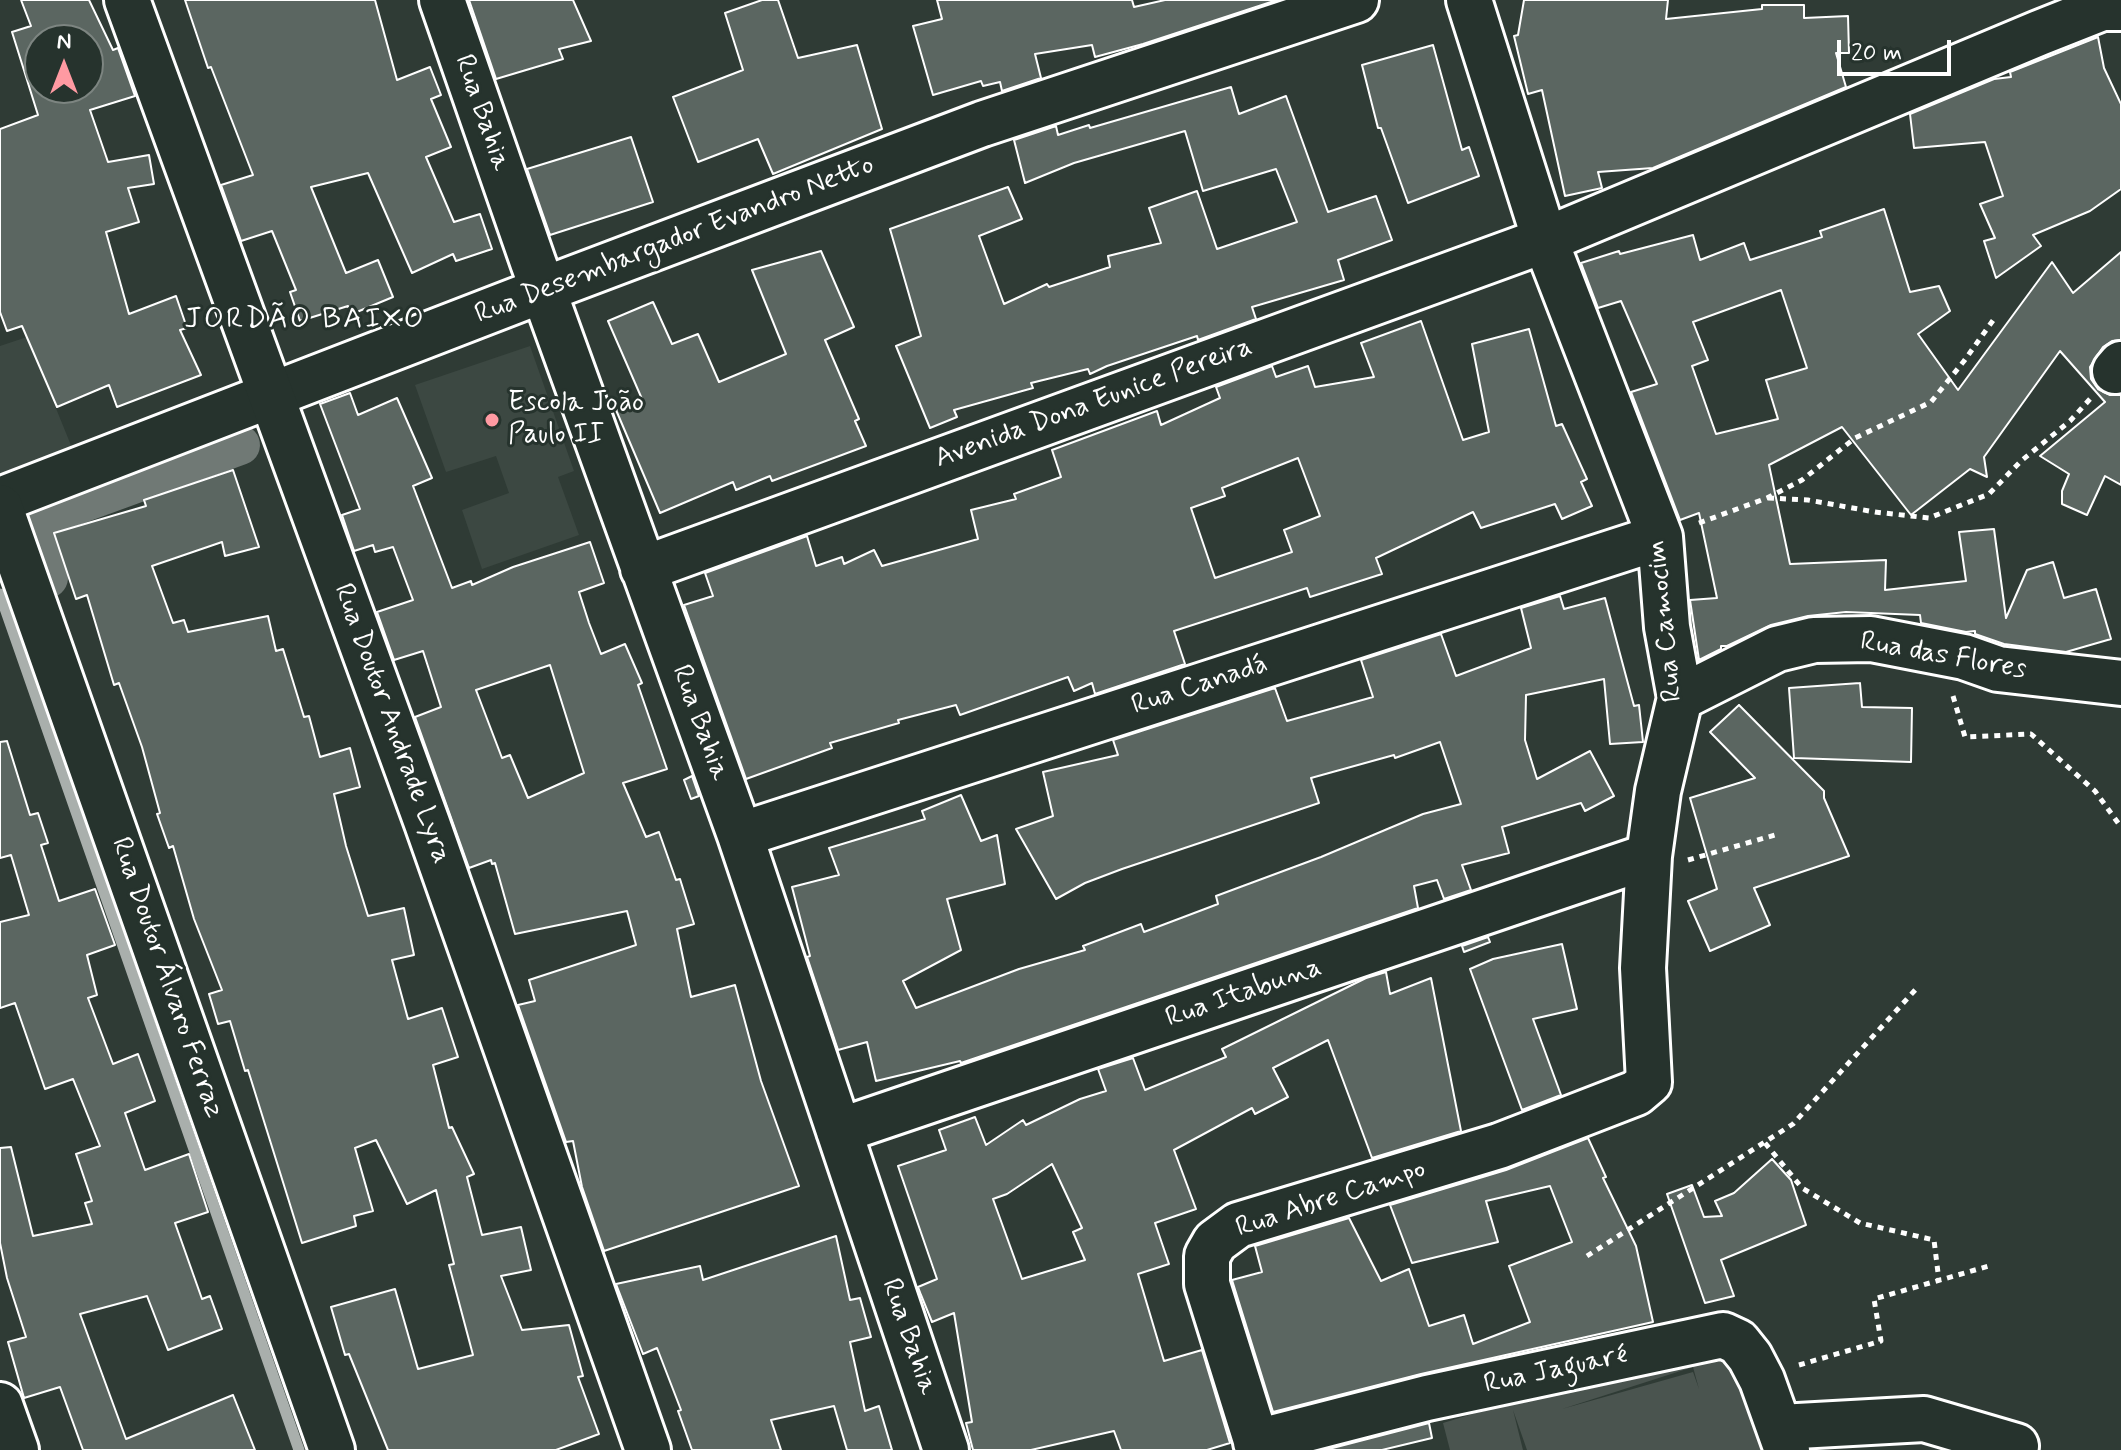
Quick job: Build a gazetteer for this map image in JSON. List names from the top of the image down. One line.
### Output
{"streets":{"street":["Rua Bahia","Rua Desembargador Evandro Netto","Avenida Dona Eunice Pereira","Rua Camocim","Rua das Flores","Rua Canadá","Rua Doutor Andrade Lyra","Rua Doutor Álvaro Ferraz","Rua Itabuna","Rua Abre Campo","Rua Jaguaré"]},"crossings":[["Rua Bahia","Rua Desembargador Evandro Netto"],["Rua Bahia","Avenida Dona Eunice Pereira"],["Rua Bahia","Rua Canadá"],["Rua Bahia","Rua Itabuna"],["Rua Desembargador Evandro Netto","Rua Doutor Andrade Lyra"],["Avenida Dona Eunice Pereira","Rua Camocim"],["Rua Camocim","Rua das Flores"],["Rua Camocim","Rua Canadá"],["Rua Camocim","Rua Itabuna"],["Rua Camocim","Rua Abre Campo"],["Rua Abre Campo","Rua Jaguaré"]],"districts":["JORDÃO BAIXO"],"places":["Escola João Paulo II"],"scale_bar":"20 m","north":"top"}
